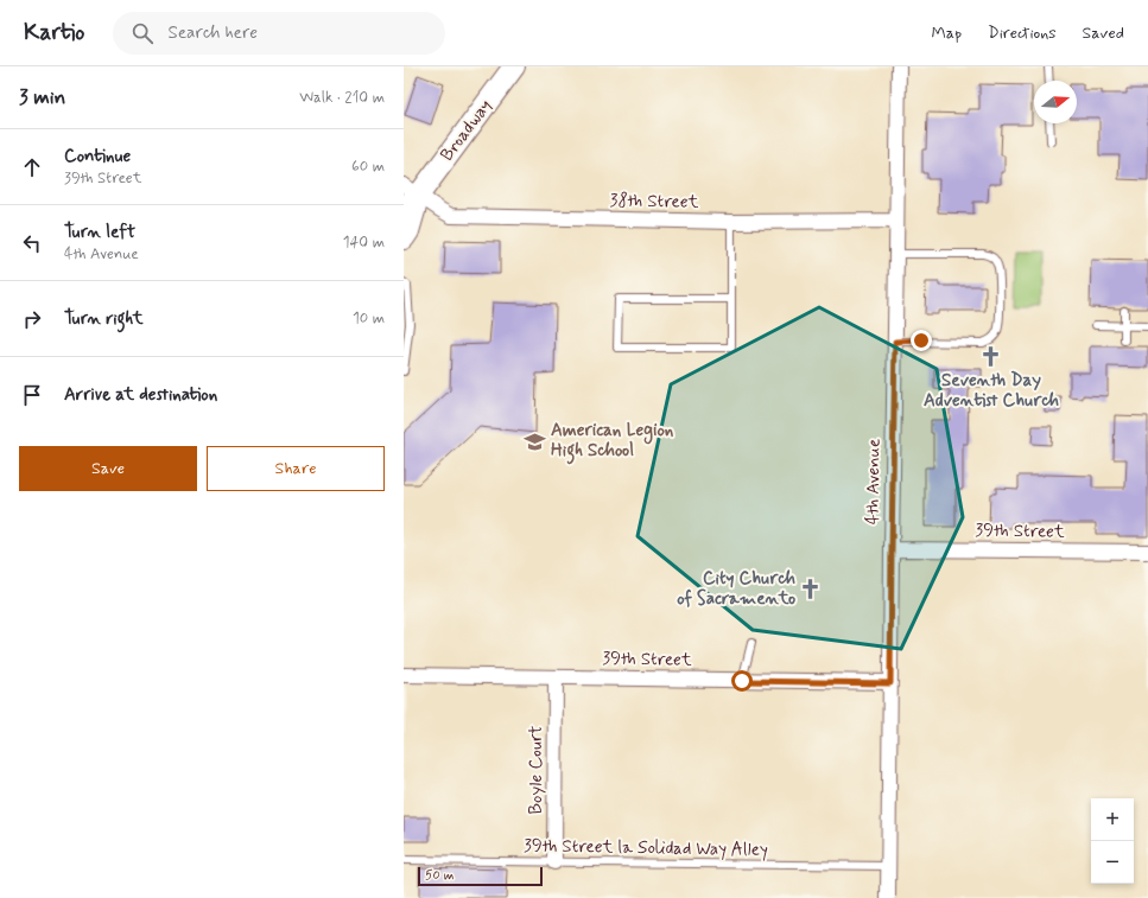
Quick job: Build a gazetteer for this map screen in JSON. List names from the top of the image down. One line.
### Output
{"streets":{"main road":["Broadway"],"street":["38th Street","4th Avenue","39th Street","Boyle Court"],"lane":["39th Street la Solidad Way Alley"]},"crossings":[["Broadway","38th Street"],["38th Street","4th Avenue"],["4th Avenue","39th Street"],["4th Avenue","39th Street la Solidad Way Alley"],["39th Street","Boyle Court"],["Boyle Court","39th Street la Solidad Way Alley"]],"places":{"church":["Seventh Day Adventist Church","City Church of Sacramento"],"school or university":["American Legion High School"]},"scale_bar":"50 m","north":"right","page":{"header":"Kartio","search":"Search here","nav":["Map","Directions","Saved"],"heading":["3 min","Walk · 210 m"],"list":[["Continue","39th Street","60 m"],["Turn left","4th Avenue","140 m"],["Turn right","10 m"],"Arrive at destination"],"buttons":["Save","Share"],"map_buttons":["+","−"],"scale":"50 m"}}
